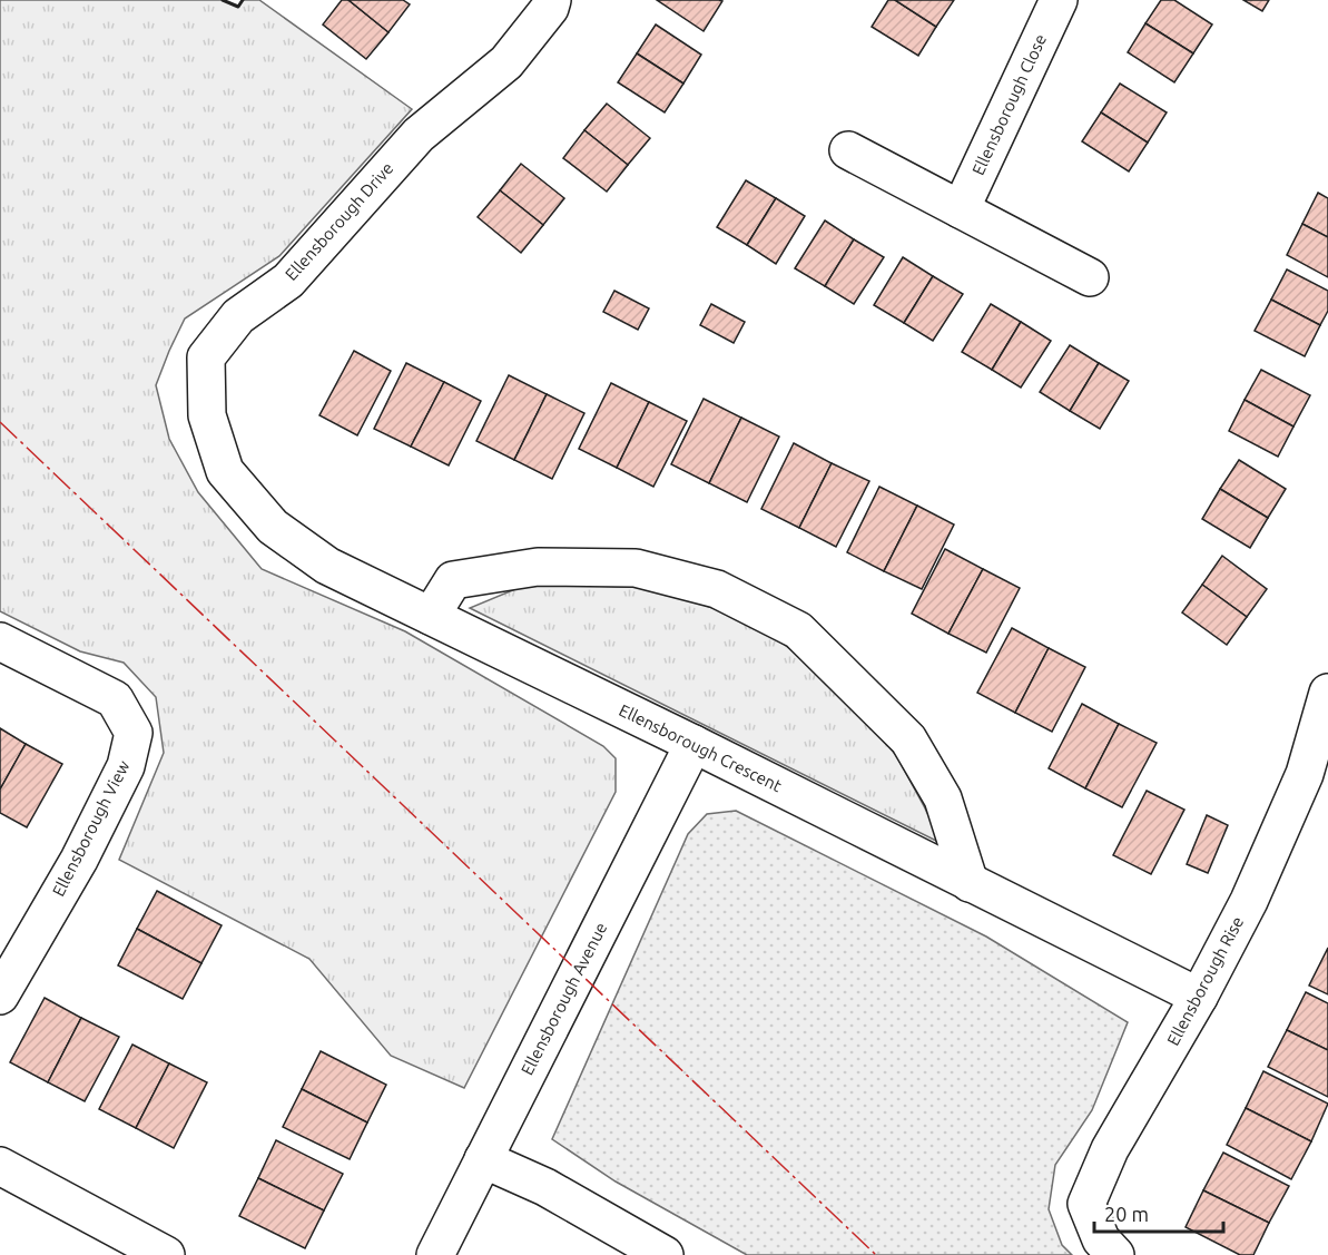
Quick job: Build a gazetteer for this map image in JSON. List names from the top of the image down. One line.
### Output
{"streets":{"street":["Ellensborough Close","Ellensborough Drive","Ellensborough Crescent","Ellensborough View","Ellensborough Rise","Ellensborough Avenue"]},"crossings":[["Ellensborough Drive","Ellensborough Crescent"],["Ellensborough Crescent","Ellensborough Rise"],["Ellensborough Crescent","Ellensborough Avenue"]],"scale_bar":"20 m"}
